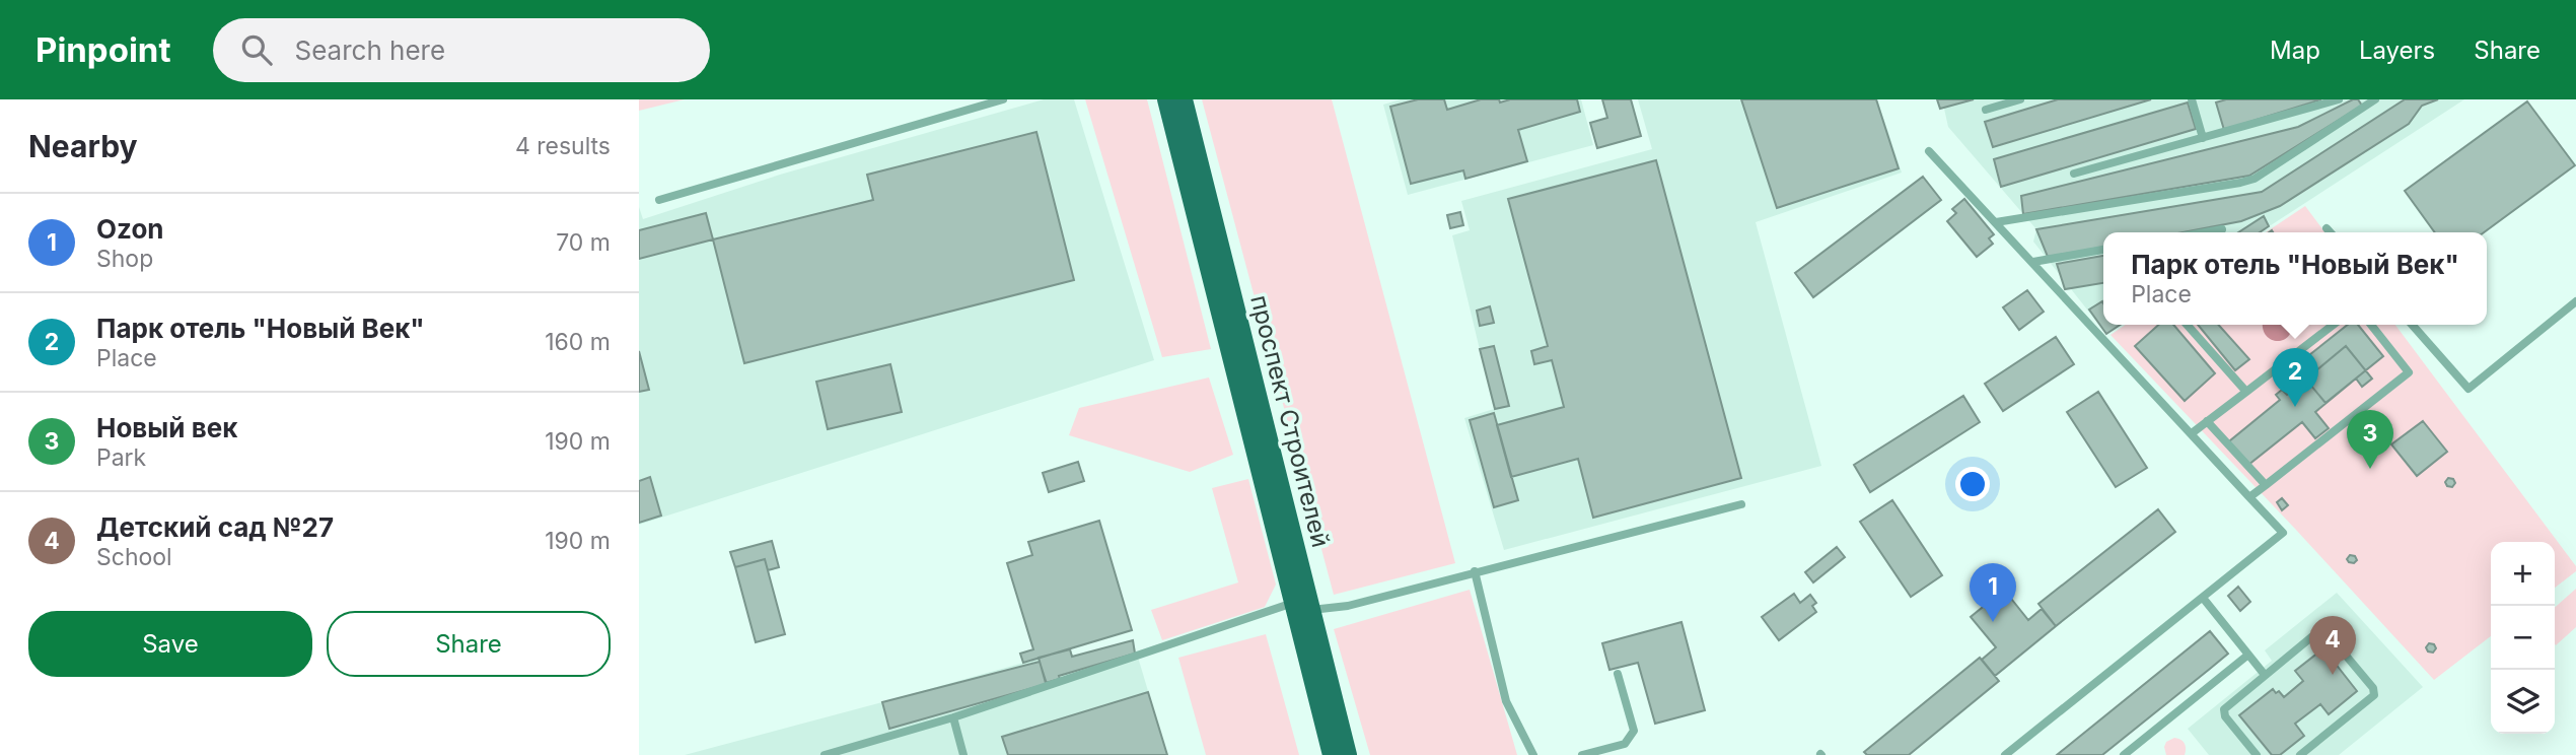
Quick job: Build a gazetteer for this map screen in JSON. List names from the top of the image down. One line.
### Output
{"streets":{"main road":["проспект Строителей"]},"page":{"header":"Pinpoint","search":"Search here","nav":["Map","Layers","Share"],"heading":["Nearby","4 results"],"list":[{"mark":"1","name":"Ozon","note":"Shop","value":"70 m"},{"mark":"2","name":"Парк отель \"Новый Век\"","note":"Place","value":"160 m"},{"mark":"3","name":"Новый век","note":"Park","value":"190 m"},{"mark":"4","name":"Детский сад №27","note":"School","value":"190 m"}],"popup":["Парк отель \"Новый Век\"","Place"],"pins":["2","3","1","4"],"map_buttons":["+","−"],"buttons":["Save","Share"]}}
